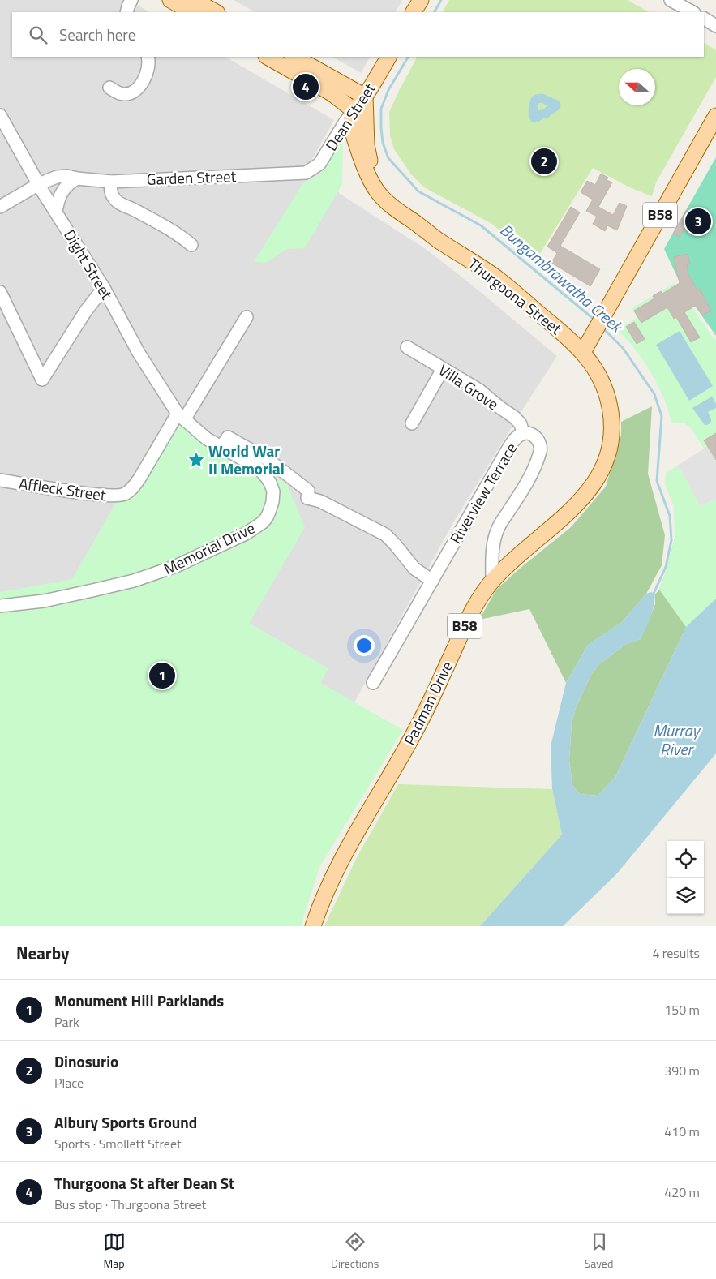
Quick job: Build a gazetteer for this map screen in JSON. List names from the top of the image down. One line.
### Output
{"streets":{"main road":["Dean Street","B58","Thurgoona Street","Padman Drive"],"street":["Garden Street","Dight Street","Villa Grove","Affleck Street","Riverview Terrace","Memorial Drive"]},"crossings":[["Dean Street","Garden Street"],["Dean Street","Thurgoona Street"],["Garden Street","Dight Street"],["B58","Thurgoona Street"],["B58","Padman Drive"],["Dight Street","Affleck Street"],["Dight Street","Memorial Drive"],["Thurgoona Street","Padman Drive"],["Villa Grove","Riverview Terrace"],["Affleck Street","Memorial Drive"],["Riverview Terrace","Padman Drive"]],"water":["Bungambrawatha Creek","Murray River"],"places":{"place":["World War II Memorial"]},"north":"left","page":{"search":"Search here","pins":["4","2","3","1"],"heading":["Nearby","4 results"],"list":[{"mark":"1","name":"Monument Hill Parklands","note":"Park","value":"150 m"},{"mark":"2","name":"Dinosurio","note":"Place","value":"390 m"},{"mark":"3","name":"Albury Sports Ground","note":"Sports · Smollett Street","value":"410 m"},{"mark":"4","name":"Thurgoona St after Dean St","note":"Bus stop · Thurgoona Street","value":"420 m"}],"nav":["Map","Directions","Saved"]}}
